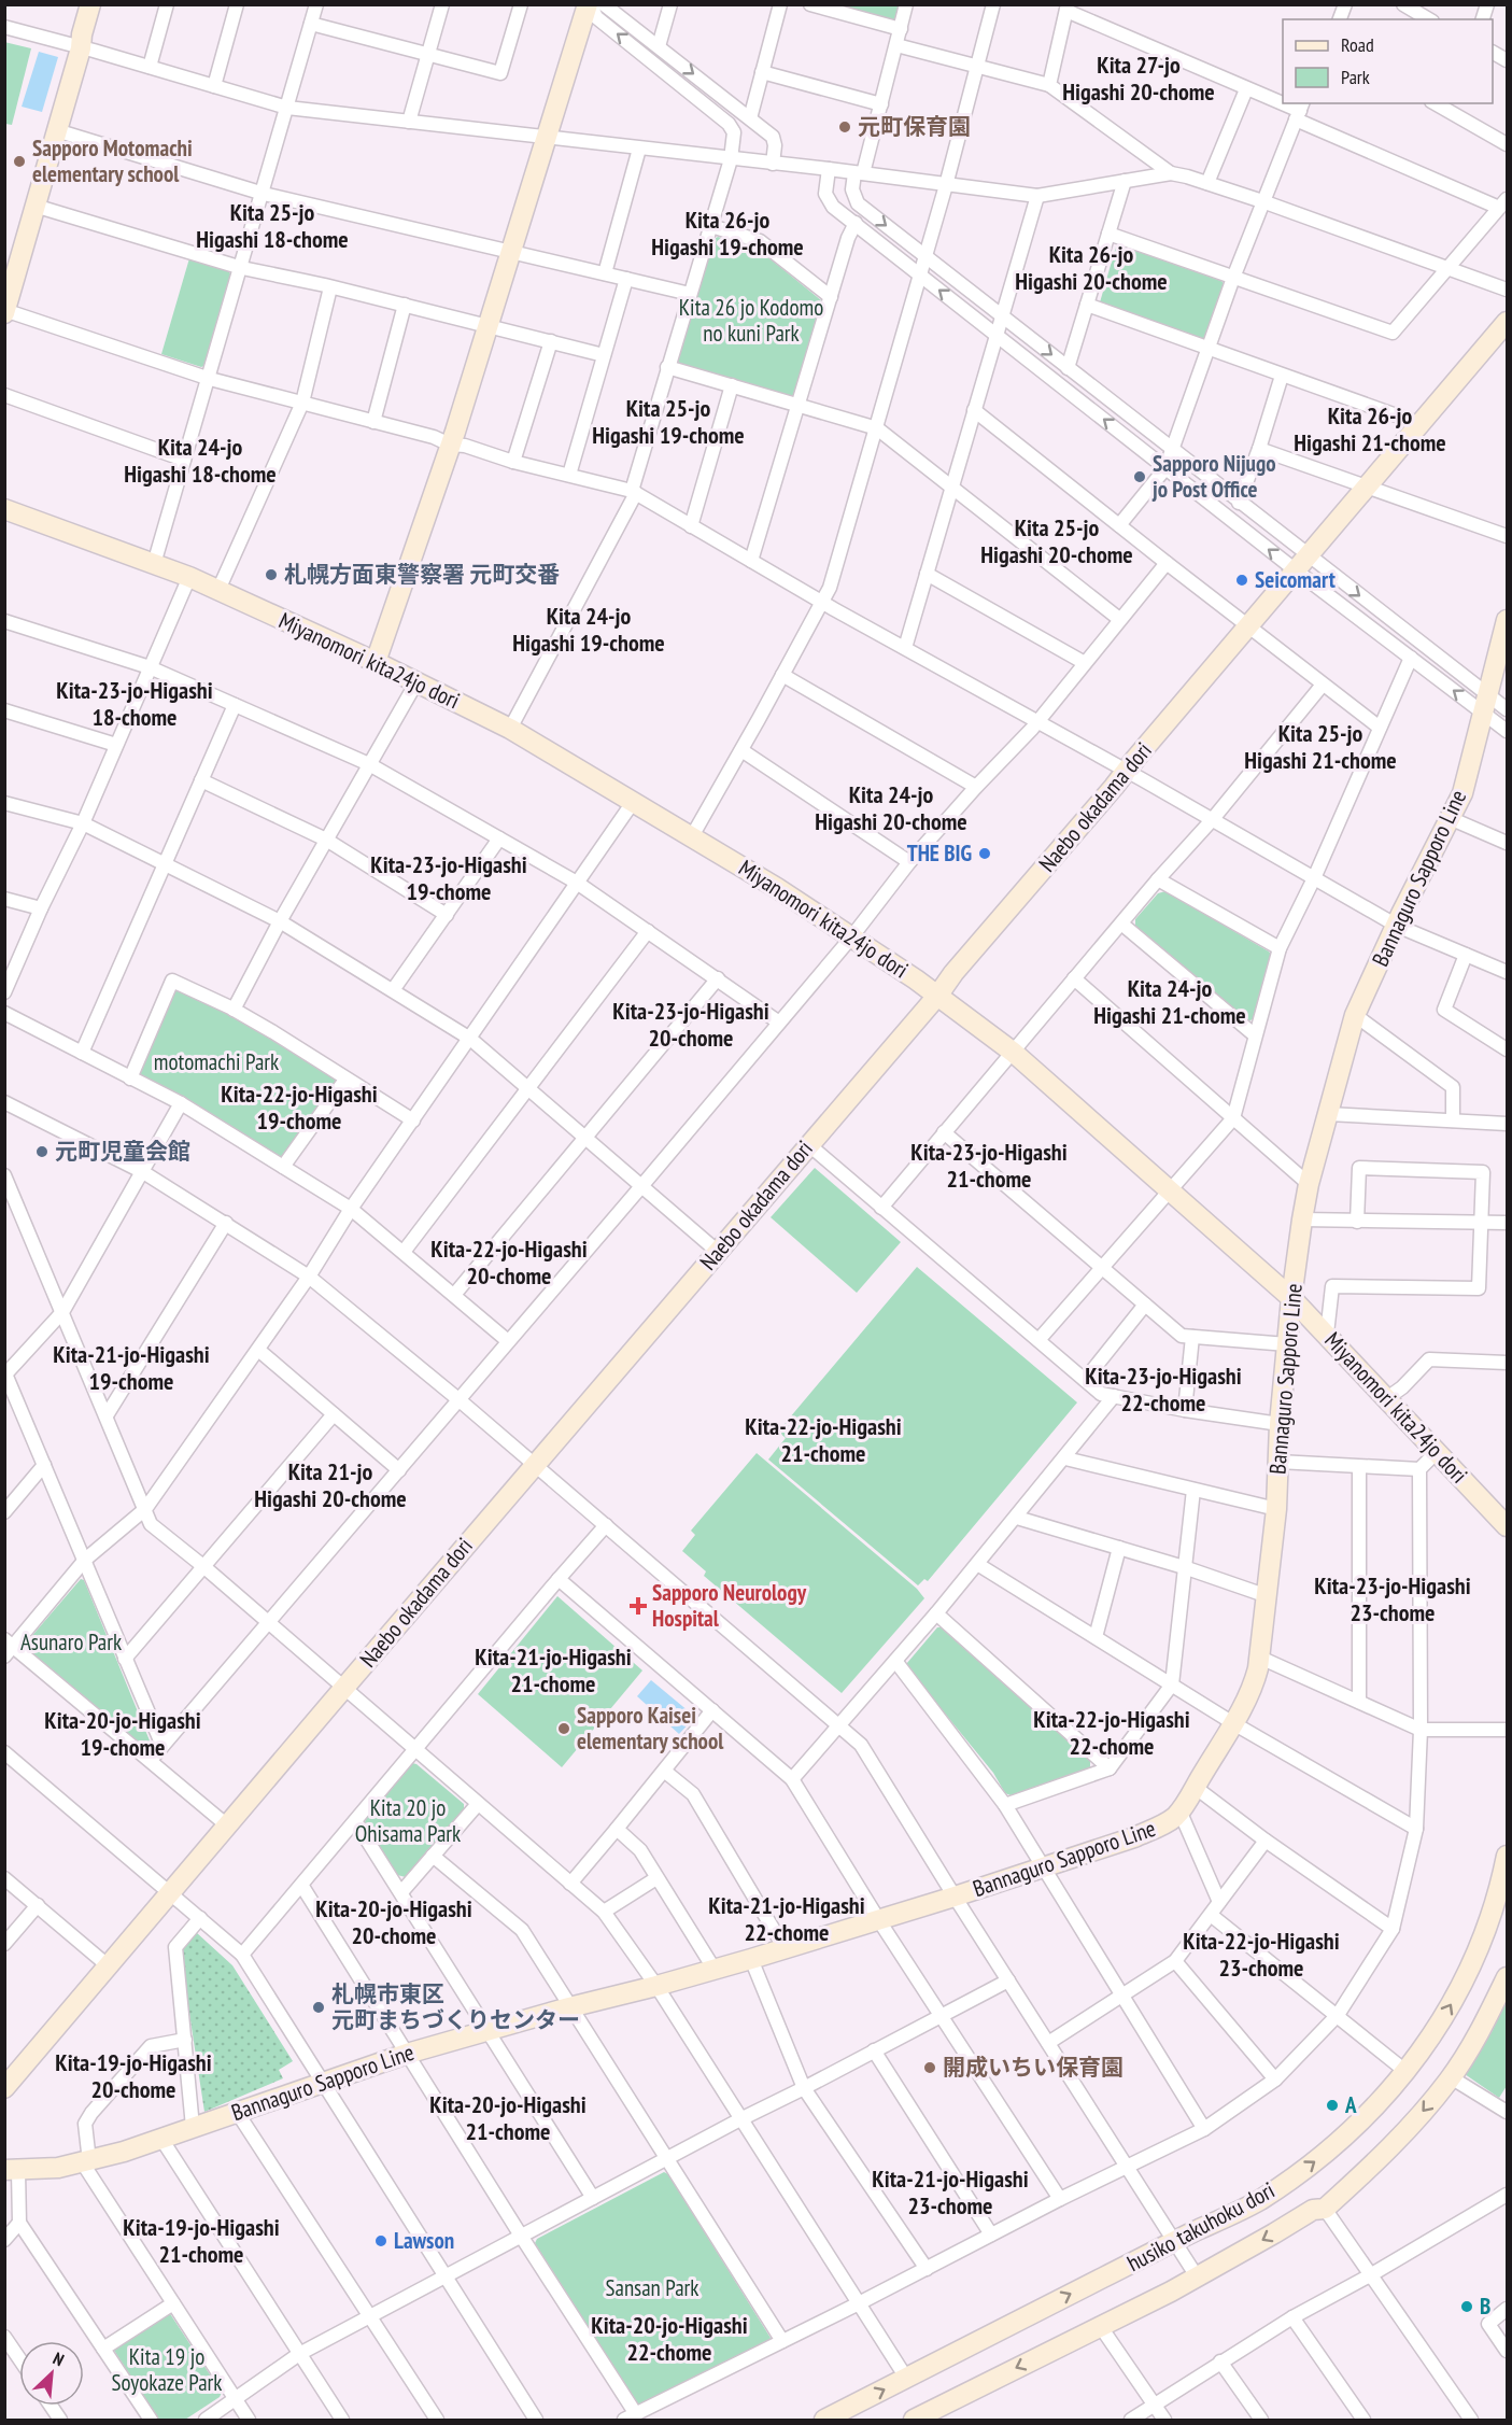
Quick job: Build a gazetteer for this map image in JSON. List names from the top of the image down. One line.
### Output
{"streets":{"street":["Miyanomori kita24jo dori","Naebo okadama dori","Bannaguro Sapporo Line","husiko takuhoku dori"]},"crossings":[["Miyanomori kita24jo dori","Naebo okadama dori"],["Miyanomori kita24jo dori","Bannaguro Sapporo Line"]],"districts":["Kita 27-jo Higashi 20-chome","Kita 25-jo Higashi 18-chome","Kita 26-jo Higashi 19-chome","Kita 26-jo Higashi 20-chome","Kita 25-jo Higashi 19-chome","Kita 26-jo Higashi 21-chome","Kita 24-jo Higashi 18-chome","Kita 25-jo Higashi 20-chome","Kita 24-jo Higashi 19-chome","Kita-23-jo-Higashi 18-chome","Kita 25-jo Higashi 21-chome","Kita 24-jo Higashi 20-chome","Kita-23-jo-Higashi 19-chome","Kita 24-jo Higashi 21-chome","Kita-23-jo-Higashi 20-chome","Kita-22-jo-Higashi 19-chome","Kita-23-jo-Higashi 21-chome","Kita-22-jo-Higashi 20-chome","Kita-21-jo-Higashi 19-chome","Kita-23-jo-Higashi 22-chome","Kita-22-jo-Higashi 21-chome","Kita 21-jo Higashi 20-chome","Kita-23-jo-Higashi 23-chome","Kita-21-jo-Higashi 21-chome","Kita-22-jo-Higashi 22-chome","Kita-20-jo-Higashi 19-chome","Kita-21-jo-Higashi 22-chome","Kita-20-jo-Higashi 20-chome","Kita-22-jo-Higashi 23-chome","Kita-19-jo-Higashi 20-chome","Kita-20-jo-Higashi 21-chome","Kita-21-jo-Higashi 23-chome","Kita-19-jo-Higashi 21-chome","Kita-20-jo-Higashi 22-chome"],"parks":["Kita 26 jo Kodomo no kuni Park","motomachi Park","Asunaro Park","Kita 20 jo Ohisama Park","Sansan Park","Kita 19 jo Soyokaze Park"],"places":{"other":["元町保育園","Sapporo Motomachi elementary school","Sapporo Nijugo jo Post Office","札幌方面東警察署 元町交番","Seicomart","THE BIG","元町児童会館","Sapporo Kaisei elementary school","札幌市東区 元町まちづくりセンター","開成いちい保育園","A","Lawson","B"],"health":["Sapporo Neurology Hospital"]},"legend":["Road","Park"],"north":"top right"}
